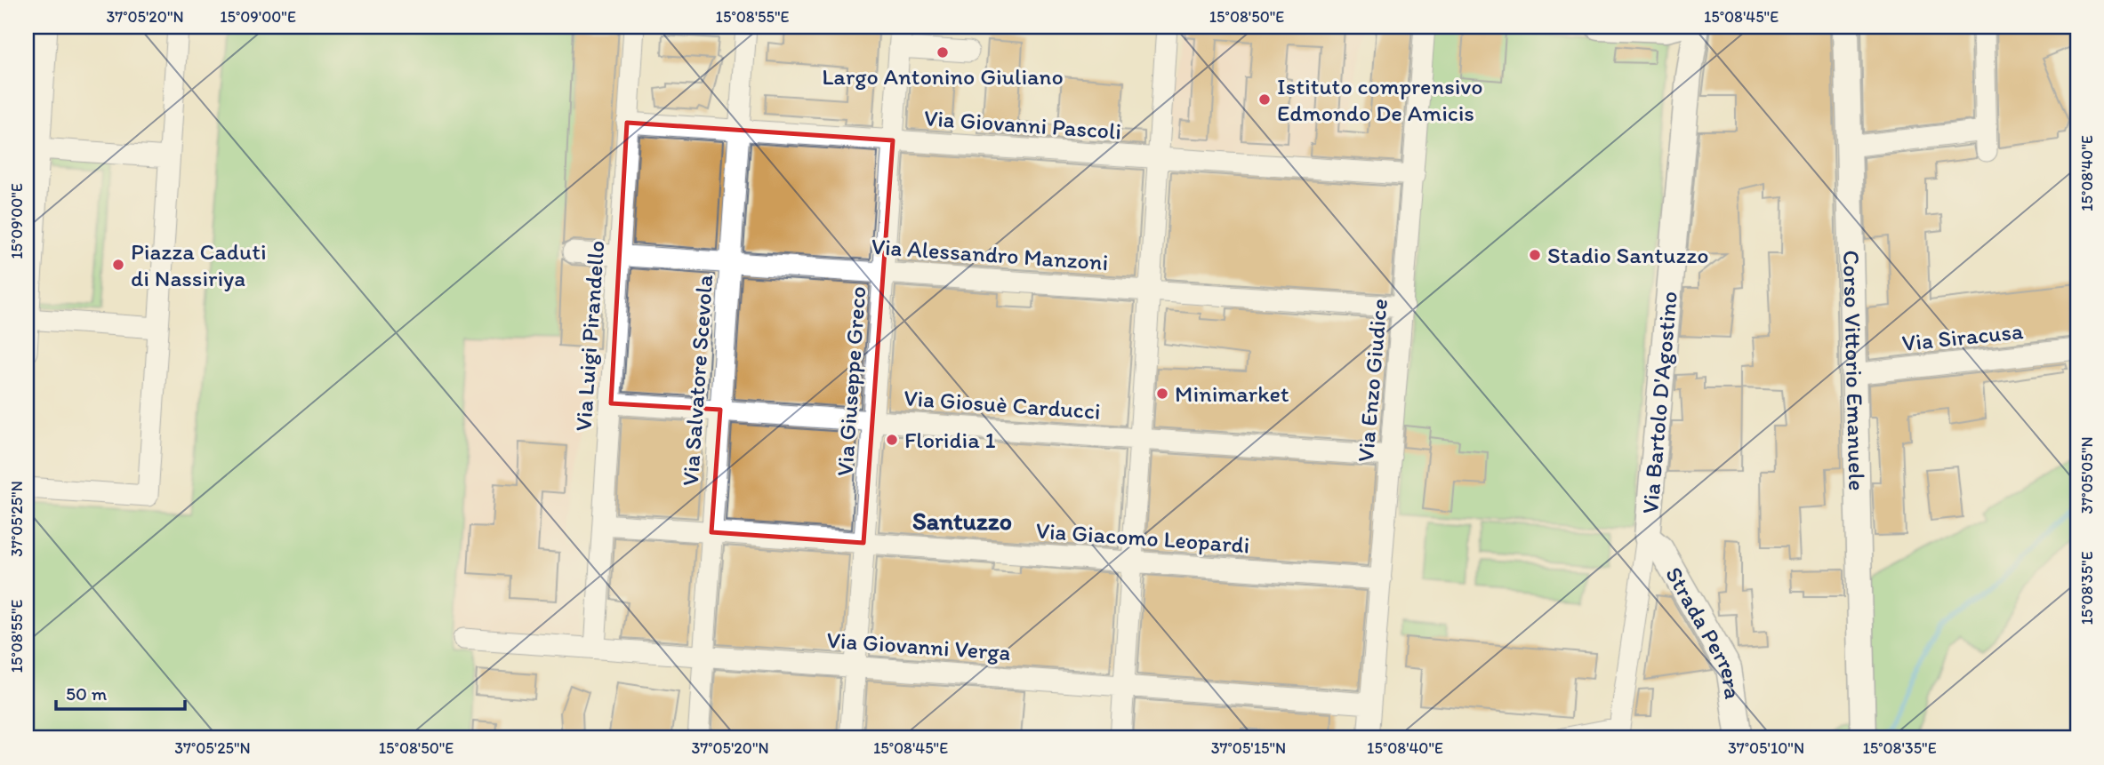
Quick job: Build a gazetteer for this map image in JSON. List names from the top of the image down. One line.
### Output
{"streets":{"main road":["Corso Vittorio Emanuele","Via Bartolo D'Agostino","Strada Perrera"],"street":["Via Giovanni Pascoli","Via Alessandro Manzoni","Via Luigi Pirandello","Via Siracusa","Via Salvatore Scevola","Via Enzo Giudice","Via Giuseppe Greco","Via Giosuè Carducci","Via Giacomo Leopardi","Via Giovanni Verga"]},"crossings":[["Via Giovanni Pascoli","Via Luigi Pirandello"],["Via Giovanni Pascoli","Via Salvatore Scevola"],["Via Giovanni Pascoli","Via Enzo Giudice"],["Via Giovanni Pascoli","Via Giuseppe Greco"],["Via Alessandro Manzoni","Via Luigi Pirandello"],["Via Alessandro Manzoni","Via Salvatore Scevola"],["Via Alessandro Manzoni","Via Enzo Giudice"],["Via Alessandro Manzoni","Via Giuseppe Greco"],["Via Luigi Pirandello","Via Giosuè Carducci"],["Via Luigi Pirandello","Via Giacomo Leopardi"],["Via Luigi Pirandello","Via Giovanni Verga"],["Via Siracusa","Corso Vittorio Emanuele"],["Via Salvatore Scevola","Via Giosuè Carducci"],["Via Salvatore Scevola","Via Giacomo Leopardi"],["Via Salvatore Scevola","Via Giovanni Verga"],["Via Enzo Giudice","Via Giosuè Carducci"],["Via Enzo Giudice","Via Giacomo Leopardi"],["Via Enzo Giudice","Via Giovanni Verga"],["Via Giuseppe Greco","Via Giosuè Carducci"],["Via Giuseppe Greco","Via Giacomo Leopardi"],["Via Giuseppe Greco","Via Giovanni Verga"],["Via Bartolo D'Agostino","Strada Perrera"]],"districts":["Santuzzo"],"places":["Largo Antonino Giuliano","Istituto comprensivo Edmondo De Amicis","Stadio Santuzzo","Piazza Caduti di Nassiriya","Minimarket","Floridia 1"],"scale_bar":"50 m","coordinates":["37°05'20\"N","15°09'00\"E","15°08'55\"E","15°08'50\"E","15°08'45\"E","15°08'40\"E","37°05'05\"N","37°05'25\"N","15°08'35\"E","37°05'15\"N","37°05'10\"N"]}
